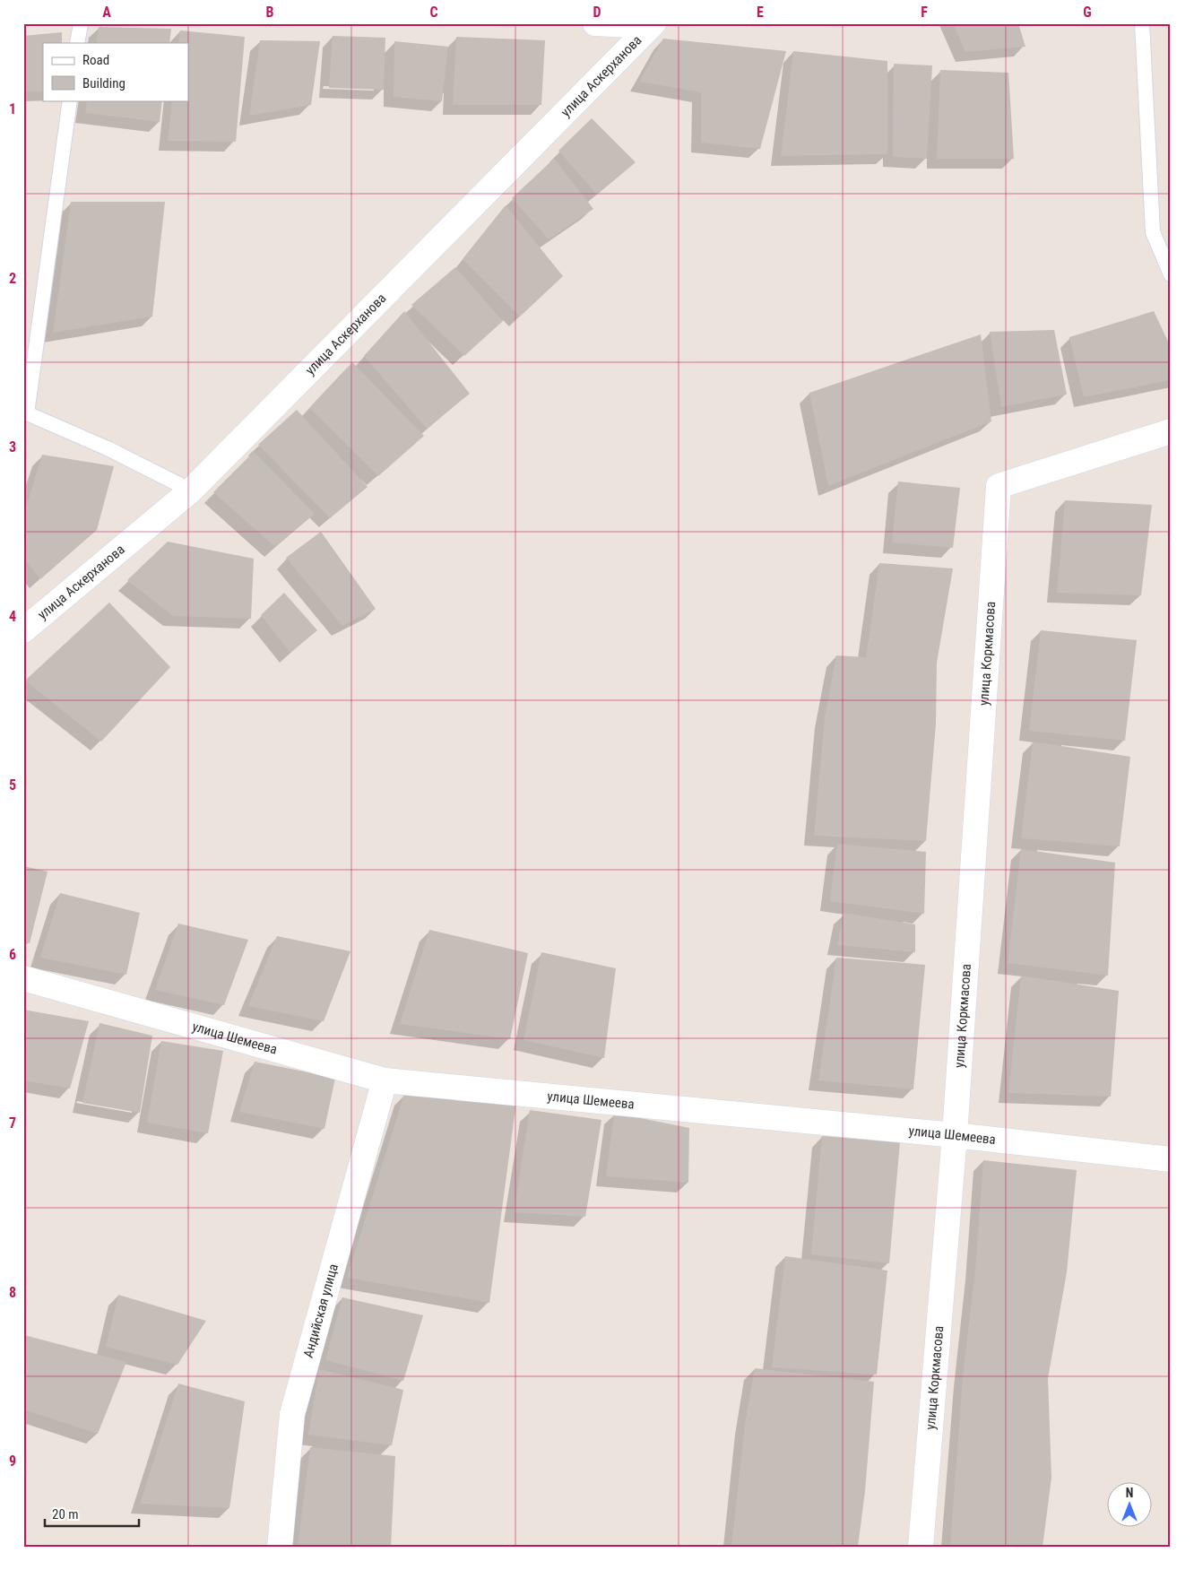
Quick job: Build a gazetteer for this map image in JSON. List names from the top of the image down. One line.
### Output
{"streets":{"street":["улица Аскерханова","улица Коркмасова","улица Шемеева","Андийская улица"]},"crossings":[["улица Коркмасова","улица Шемеева"],["улица Шемеева","Андийская улица"]],"legend":["Road","Building"],"scale_bar":"20 m","north":"top","grid":{"columns":["A","B","C","D","E","F","G"],"rows":["1","2","3","4","5","6","7","8","9"]}}
